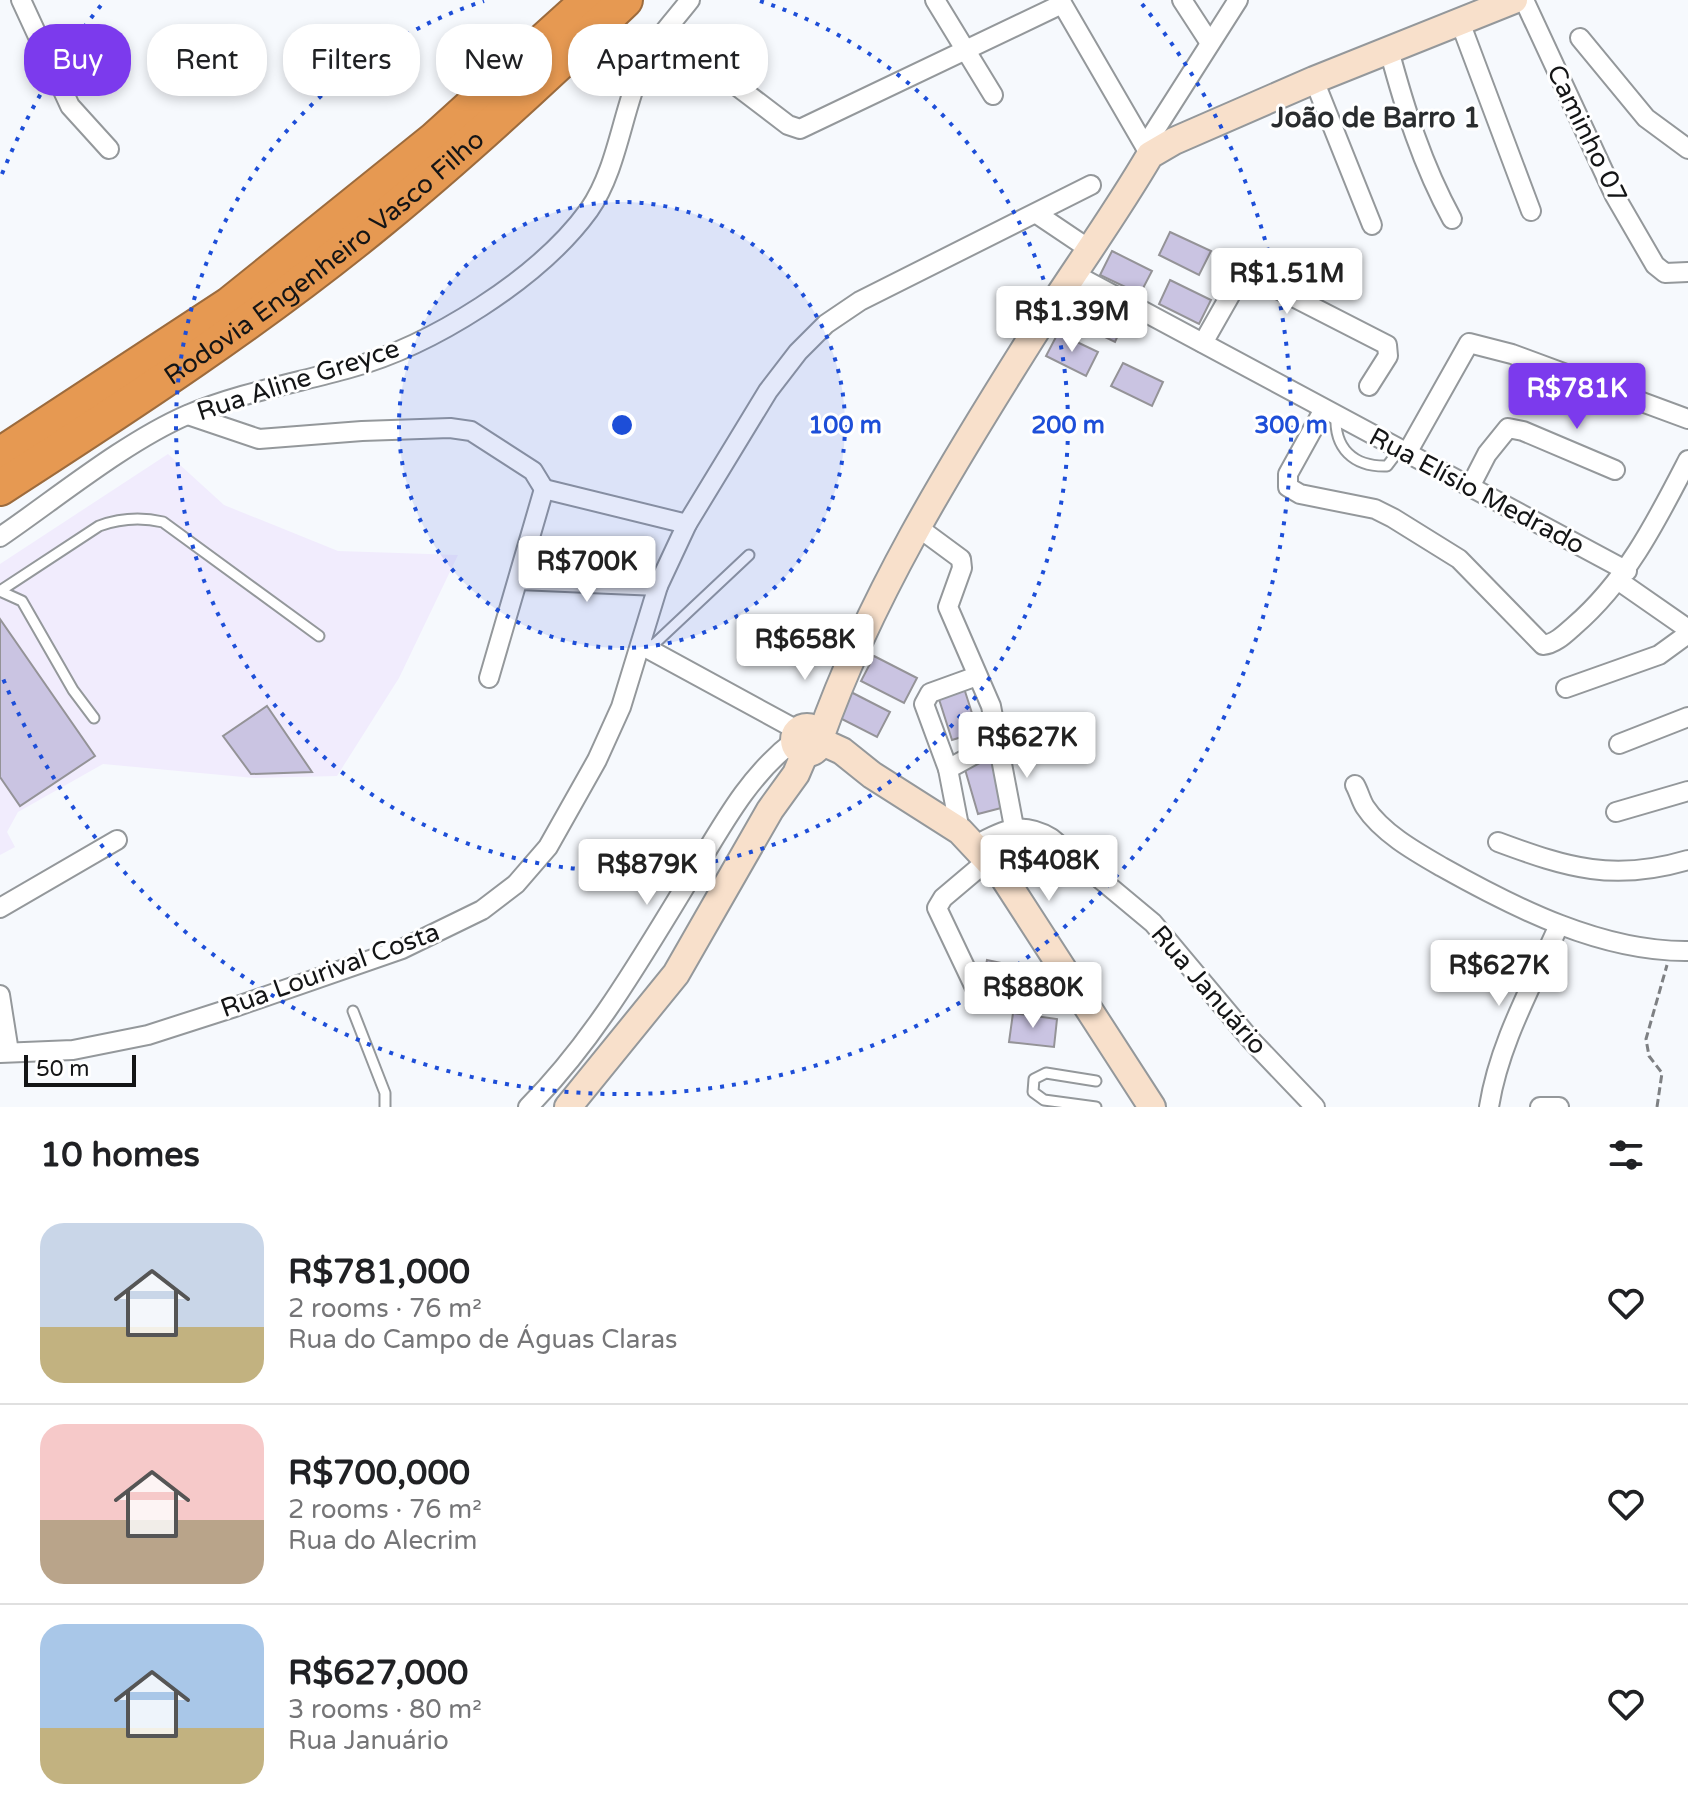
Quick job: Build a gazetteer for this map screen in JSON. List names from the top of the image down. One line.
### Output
{"streets":{"highway":["Rodovia Engenheiro Vasco Filho"],"street":["Caminho 07","Rua Aline Greyce","Rua Elísio Medrado","Rua Lourival Costa","Rua Januário"]},"districts":["João de Barro 1"],"scale_bar":"50 m","page":{"chip":["Buy","Rent","Filters","New","Apartment"],"price":["R$1.51M","R$1.39M","R$781K","R$700K","R$658K","R$627K","R$408K","R$879K","R$627K","R$880K"],"scale":"50 m","heading":"10 homes","list":[{"name":"R$781,000","note":"2 rooms · 76 m² · Rua do Campo de Águas Claras"},{"name":"R$700,000","note":"2 rooms · 76 m² · Rua do Alecrim"},{"name":"R$627,000","note":"3 rooms · 80 m² · Rua Januário"}]},"rings":["100 m","200 m","300 m"]}
